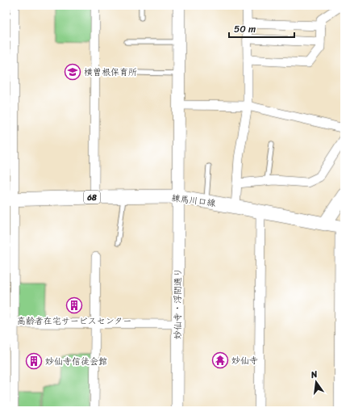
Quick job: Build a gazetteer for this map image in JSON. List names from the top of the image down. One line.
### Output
{"streets":{"main road":["68","練馬川口線"],"street":["妙仙寺・浮間通り"]},"crossings":[["練馬川口線","妙仙寺・浮間通り"]],"places":{"school or university":["横曽根保育所"],"building":["高齢者在宅サービスセンター","妙仙寺信徒会館"],"temple":["妙仙寺"]},"scale_bar":"50 m","north":"top"}
